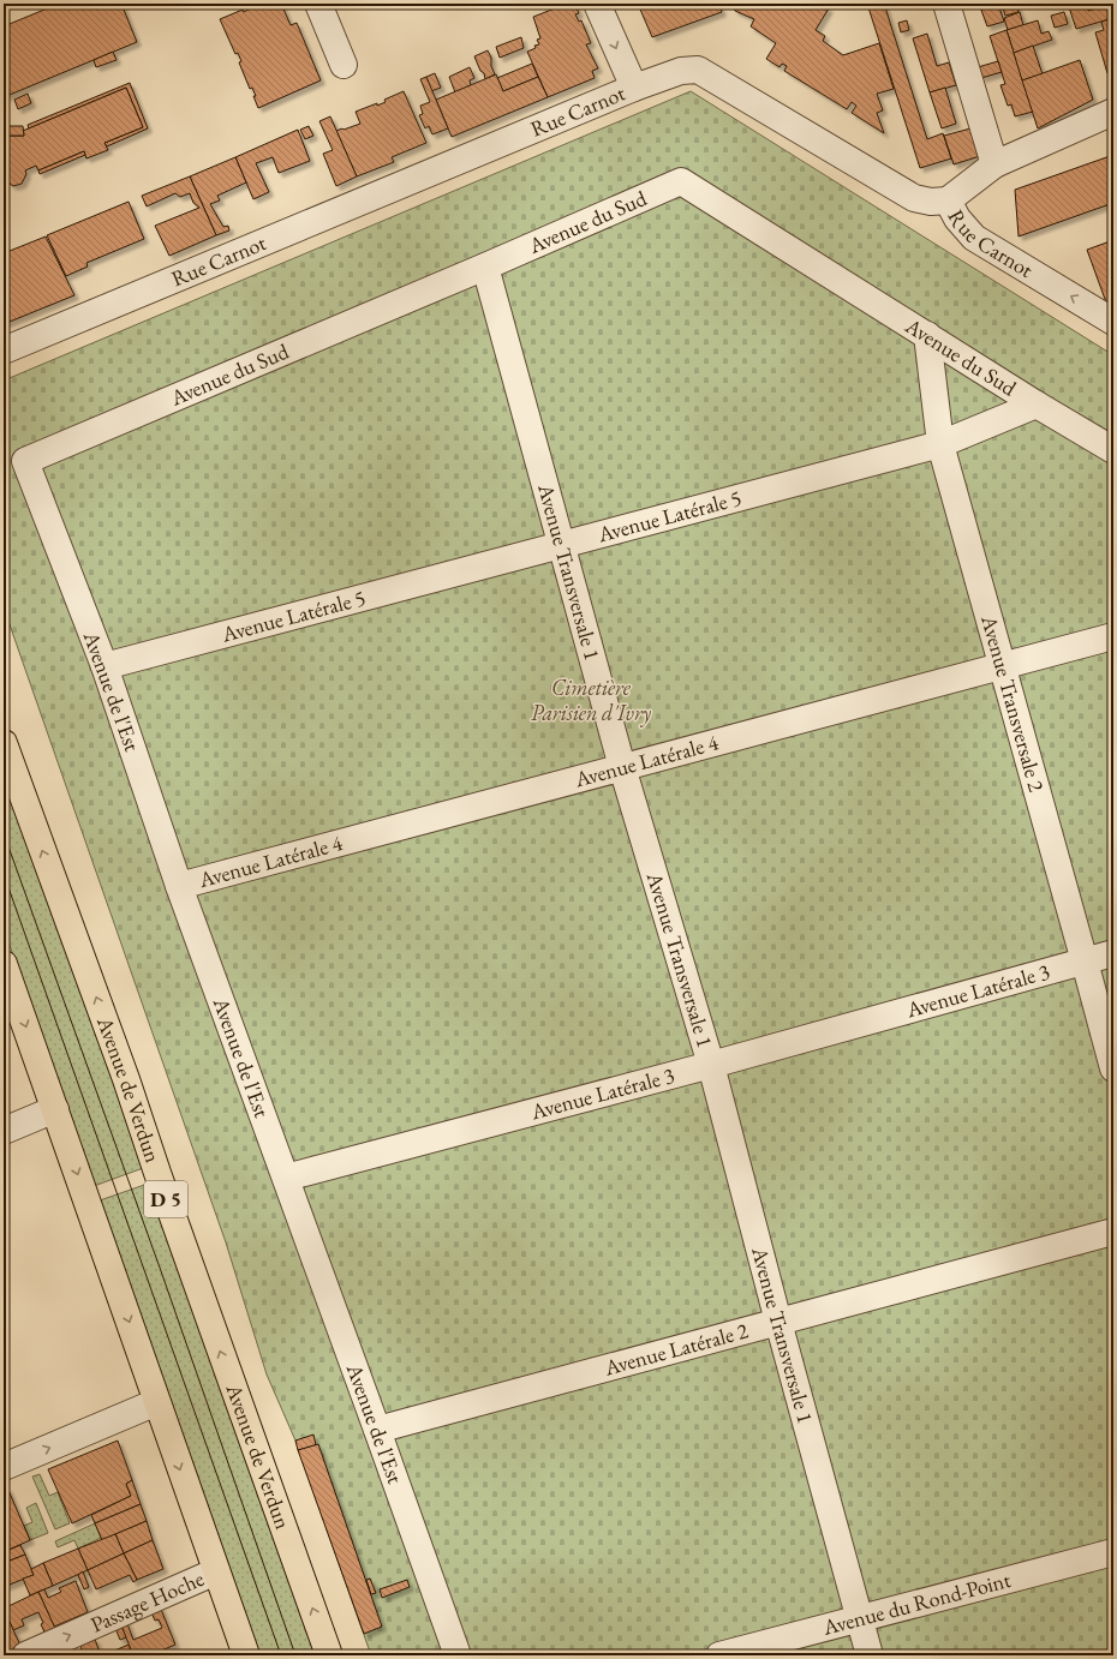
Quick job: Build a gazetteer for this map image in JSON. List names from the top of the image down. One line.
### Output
{"streets":{"main road":["Avenue de Verdun","D 5"],"street":["Rue Carnot","Avenue du Sud","Avenue Latérale 5","Avenue Transversale 1","Avenue de l'Est","Avenue Transversale 2","Avenue Latérale 4","Avenue Latérale 3","Avenue Latérale 2","Passage Hoche","Avenue du Rond-Point"]},"crossings":[["Avenue du Sud","Avenue Latérale 5"],["Avenue du Sud","Avenue Transversale 1"],["Avenue du Sud","Avenue de l'Est"],["Avenue du Sud","Avenue Transversale 2"],["Avenue Latérale 5","Avenue Transversale 1"],["Avenue Latérale 5","Avenue de l'Est"],["Avenue Latérale 5","Avenue Transversale 2"],["Avenue Transversale 1","Avenue Latérale 4"],["Avenue Transversale 1","Avenue Latérale 3"],["Avenue Transversale 1","Avenue Latérale 2"],["Avenue Transversale 1","Avenue du Rond-Point"],["Avenue de l'Est","Avenue Latérale 4"],["Avenue de l'Est","Avenue Latérale 3"],["Avenue de l'Est","Avenue Latérale 2"],["Avenue Transversale 2","Avenue Latérale 4"],["Avenue Transversale 2","Avenue Latérale 3"]],"parks":["Cimetière Parisien d'Ivry"]}
